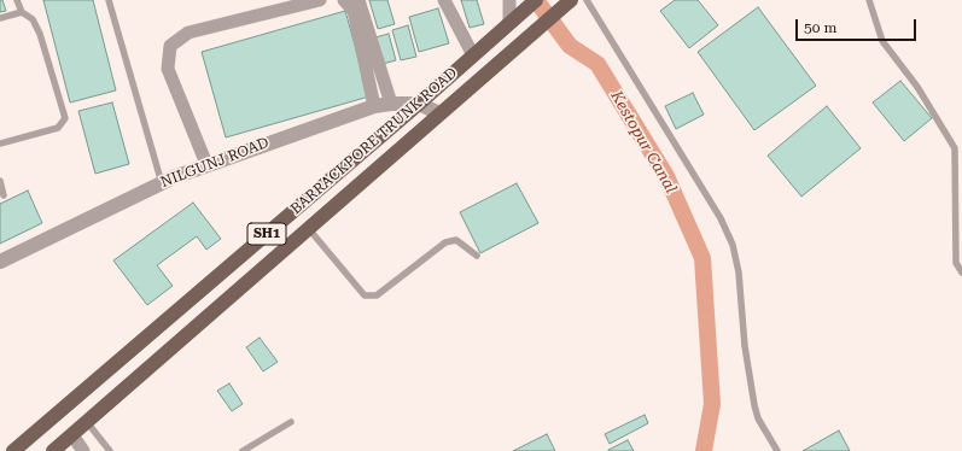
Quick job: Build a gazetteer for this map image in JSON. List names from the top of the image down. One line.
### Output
{"streets":{"main road":["BARRACKPORE TRUNK ROAD","SH1"],"street":["NILGUNJ ROAD"]},"crossings":[["BARRACKPORE TRUNK ROAD","NILGUNJ ROAD"]],"water":["Kestopur Canal"],"scale_bar":"50 m"}
